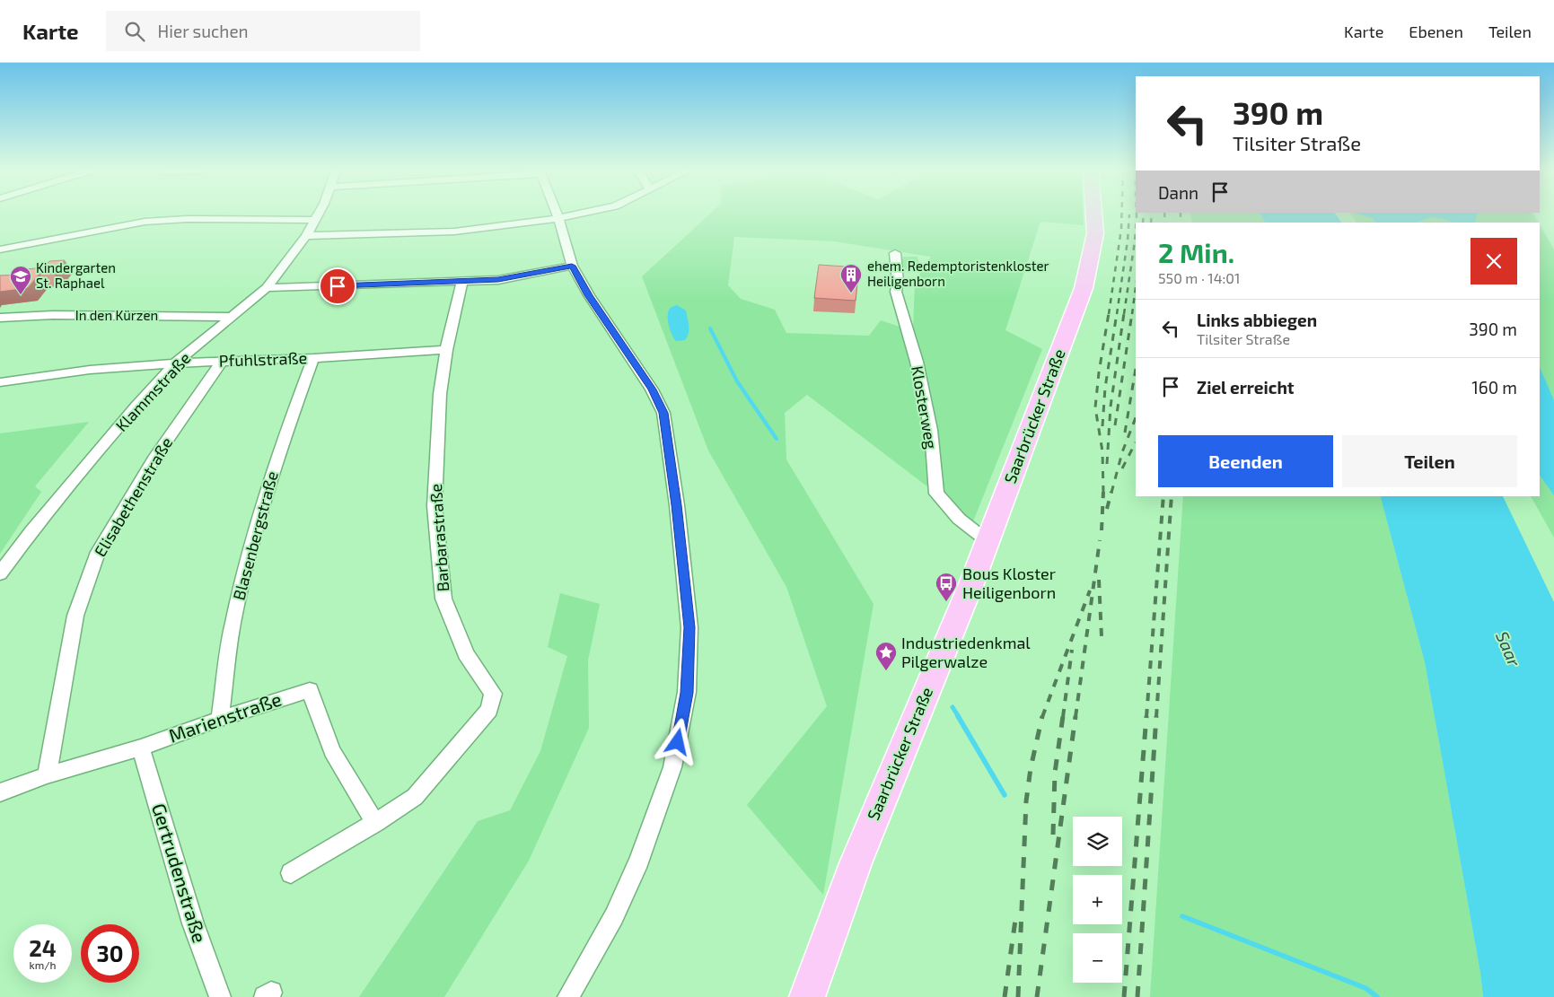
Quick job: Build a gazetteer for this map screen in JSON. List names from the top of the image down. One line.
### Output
{"streets":{"main road":["Saarbrücker Straße"],"street":["In den Kürzen","Pfuhlstraße","Klammstraße","Klosterweg","Elisabethenstraße","Blasenbergstraße","Barbarastraße","Marienstraße","Gertrudenstraße"]},"crossings":[["In den Kürzen","Klammstraße"],["Pfuhlstraße","Klammstraße"],["Pfuhlstraße","Elisabethenstraße"],["Pfuhlstraße","Blasenbergstraße"],["Pfuhlstraße","Barbarastraße"],["Klosterweg","Saarbrücker Straße"],["Elisabethenstraße","Marienstraße"],["Blasenbergstraße","Marienstraße"],["Barbarastraße","Marienstraße"],["Marienstraße","Gertrudenstraße"]],"water":["Saar"],"places":{"building":["ehem. Redemptoristenkloster Heiligenborn"],"school or university":["Kindergarten St. Raphael"],"bus stop":["Bous Kloster Heiligenborn"],"place":["Industriedenkmal Pilgerwalze"]},"page":{"header":"Karte","search":"Hier suchen","nav":["Karte","Ebenen","Teilen"],"turn":["390 m","Tilsiter Straße"],"then":"Dann","heading":["2 Min.","550 m · 14:01"],"list":[{"name":"Links abbiegen","note":"Tilsiter Straße","value":"390 m"},{"name":"Ziel erreicht","value":"160 m"}],"buttons":["Beenden","Teilen"],"map_buttons":["+","−"],"speed":"24 km/h","limit":"30"}}
